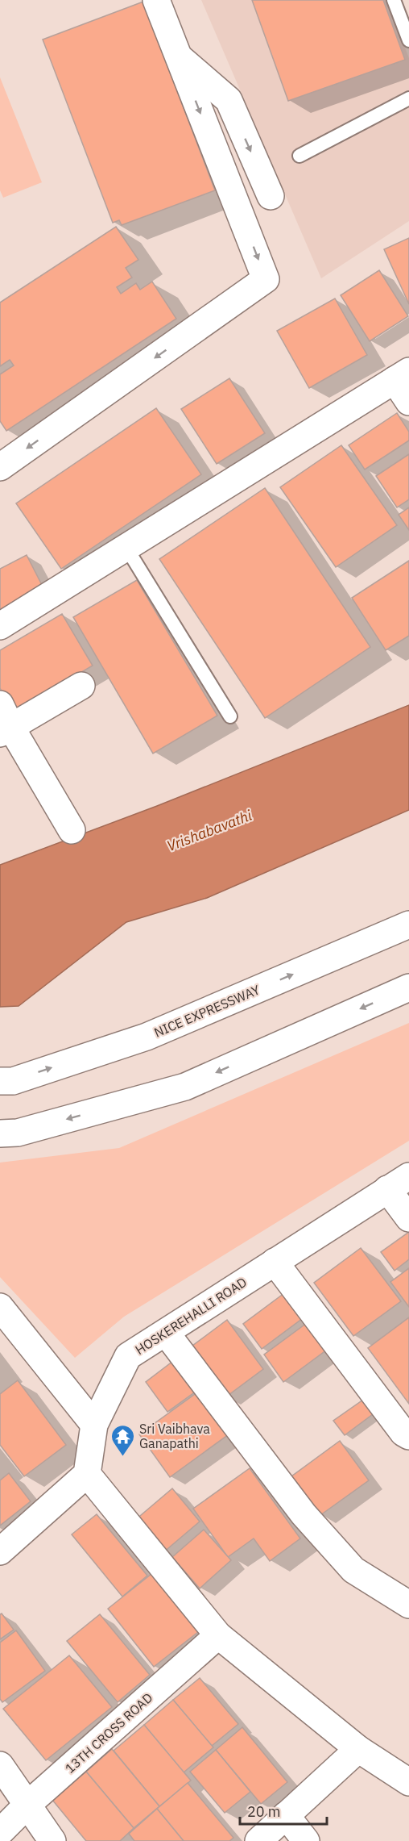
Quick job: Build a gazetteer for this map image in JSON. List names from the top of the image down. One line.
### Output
{"streets":{"main road":["NICE EXPRESSWAY","HOSKEREHALLI ROAD","13TH CROSS ROAD"]},"water":["Vrishabavathi"],"places":{"temple":["Sri Vaibhava Ganapathi"]},"scale_bar":"20 m"}
